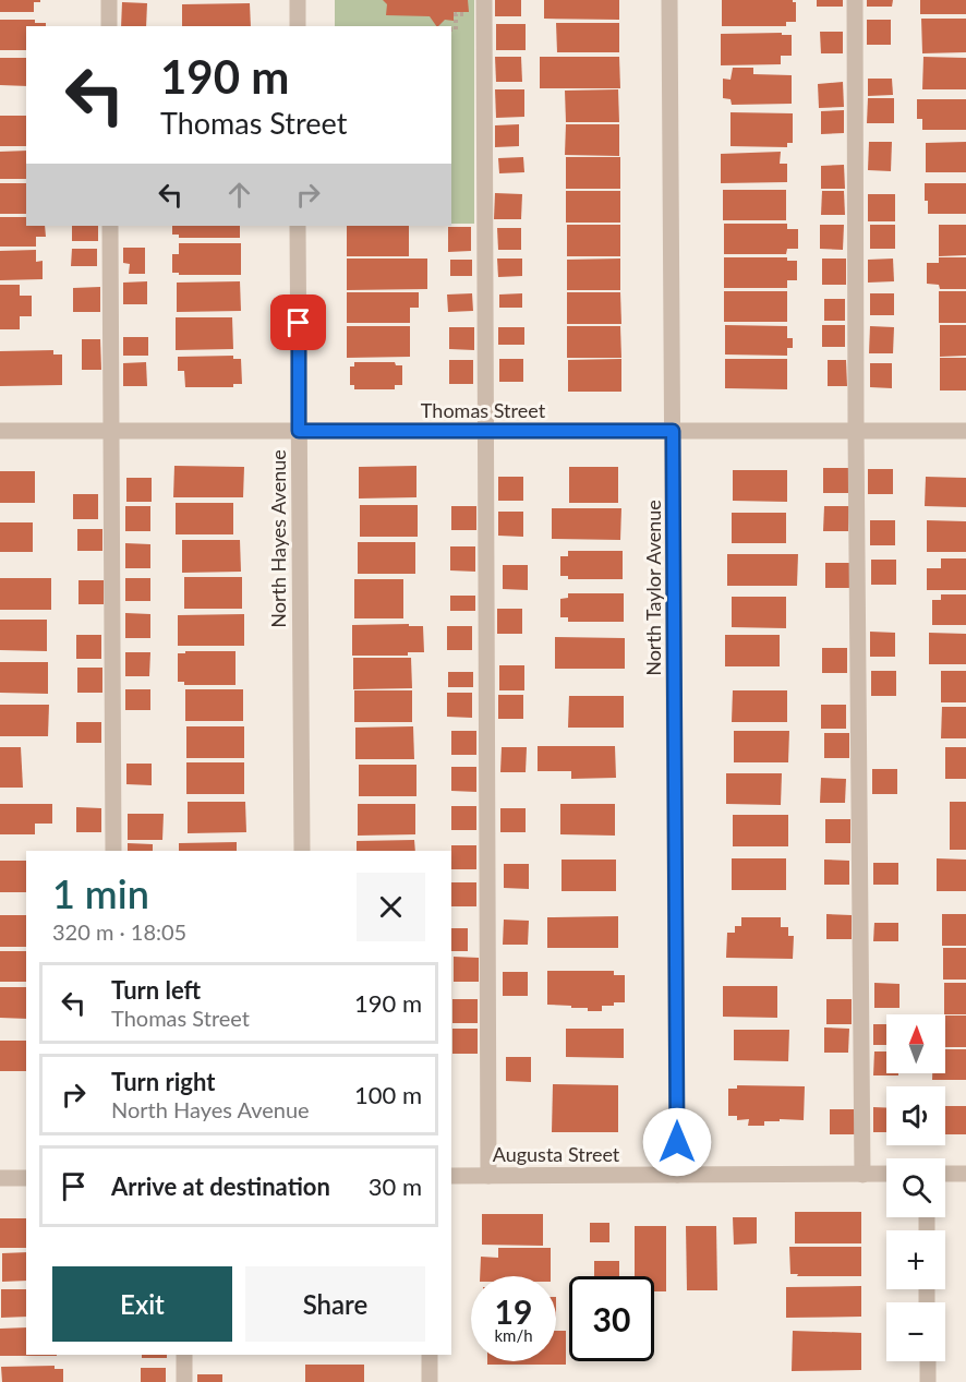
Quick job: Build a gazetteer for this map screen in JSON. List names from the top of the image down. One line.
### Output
{"streets":{"street":["Thomas Street","North Hayes Avenue","North Taylor Avenue","Augusta Street"]},"crossings":[["Thomas Street","North Hayes Avenue"],["Thomas Street","North Taylor Avenue"],["North Taylor Avenue","Augusta Street"]],"north":"top","page":{"turn":["190 m","Thomas Street"],"heading":["1 min","320 m · 18:05"],"list":[{"name":"Turn left","note":"Thomas Street","value":"190 m"},{"name":"Turn right","note":"North Hayes Avenue","value":"100 m"},{"name":"Arrive at destination","value":"30 m"}],"map_buttons":["+","−"],"buttons":["Exit","Share"],"speed":"19 km/h","limit":"30"}}
